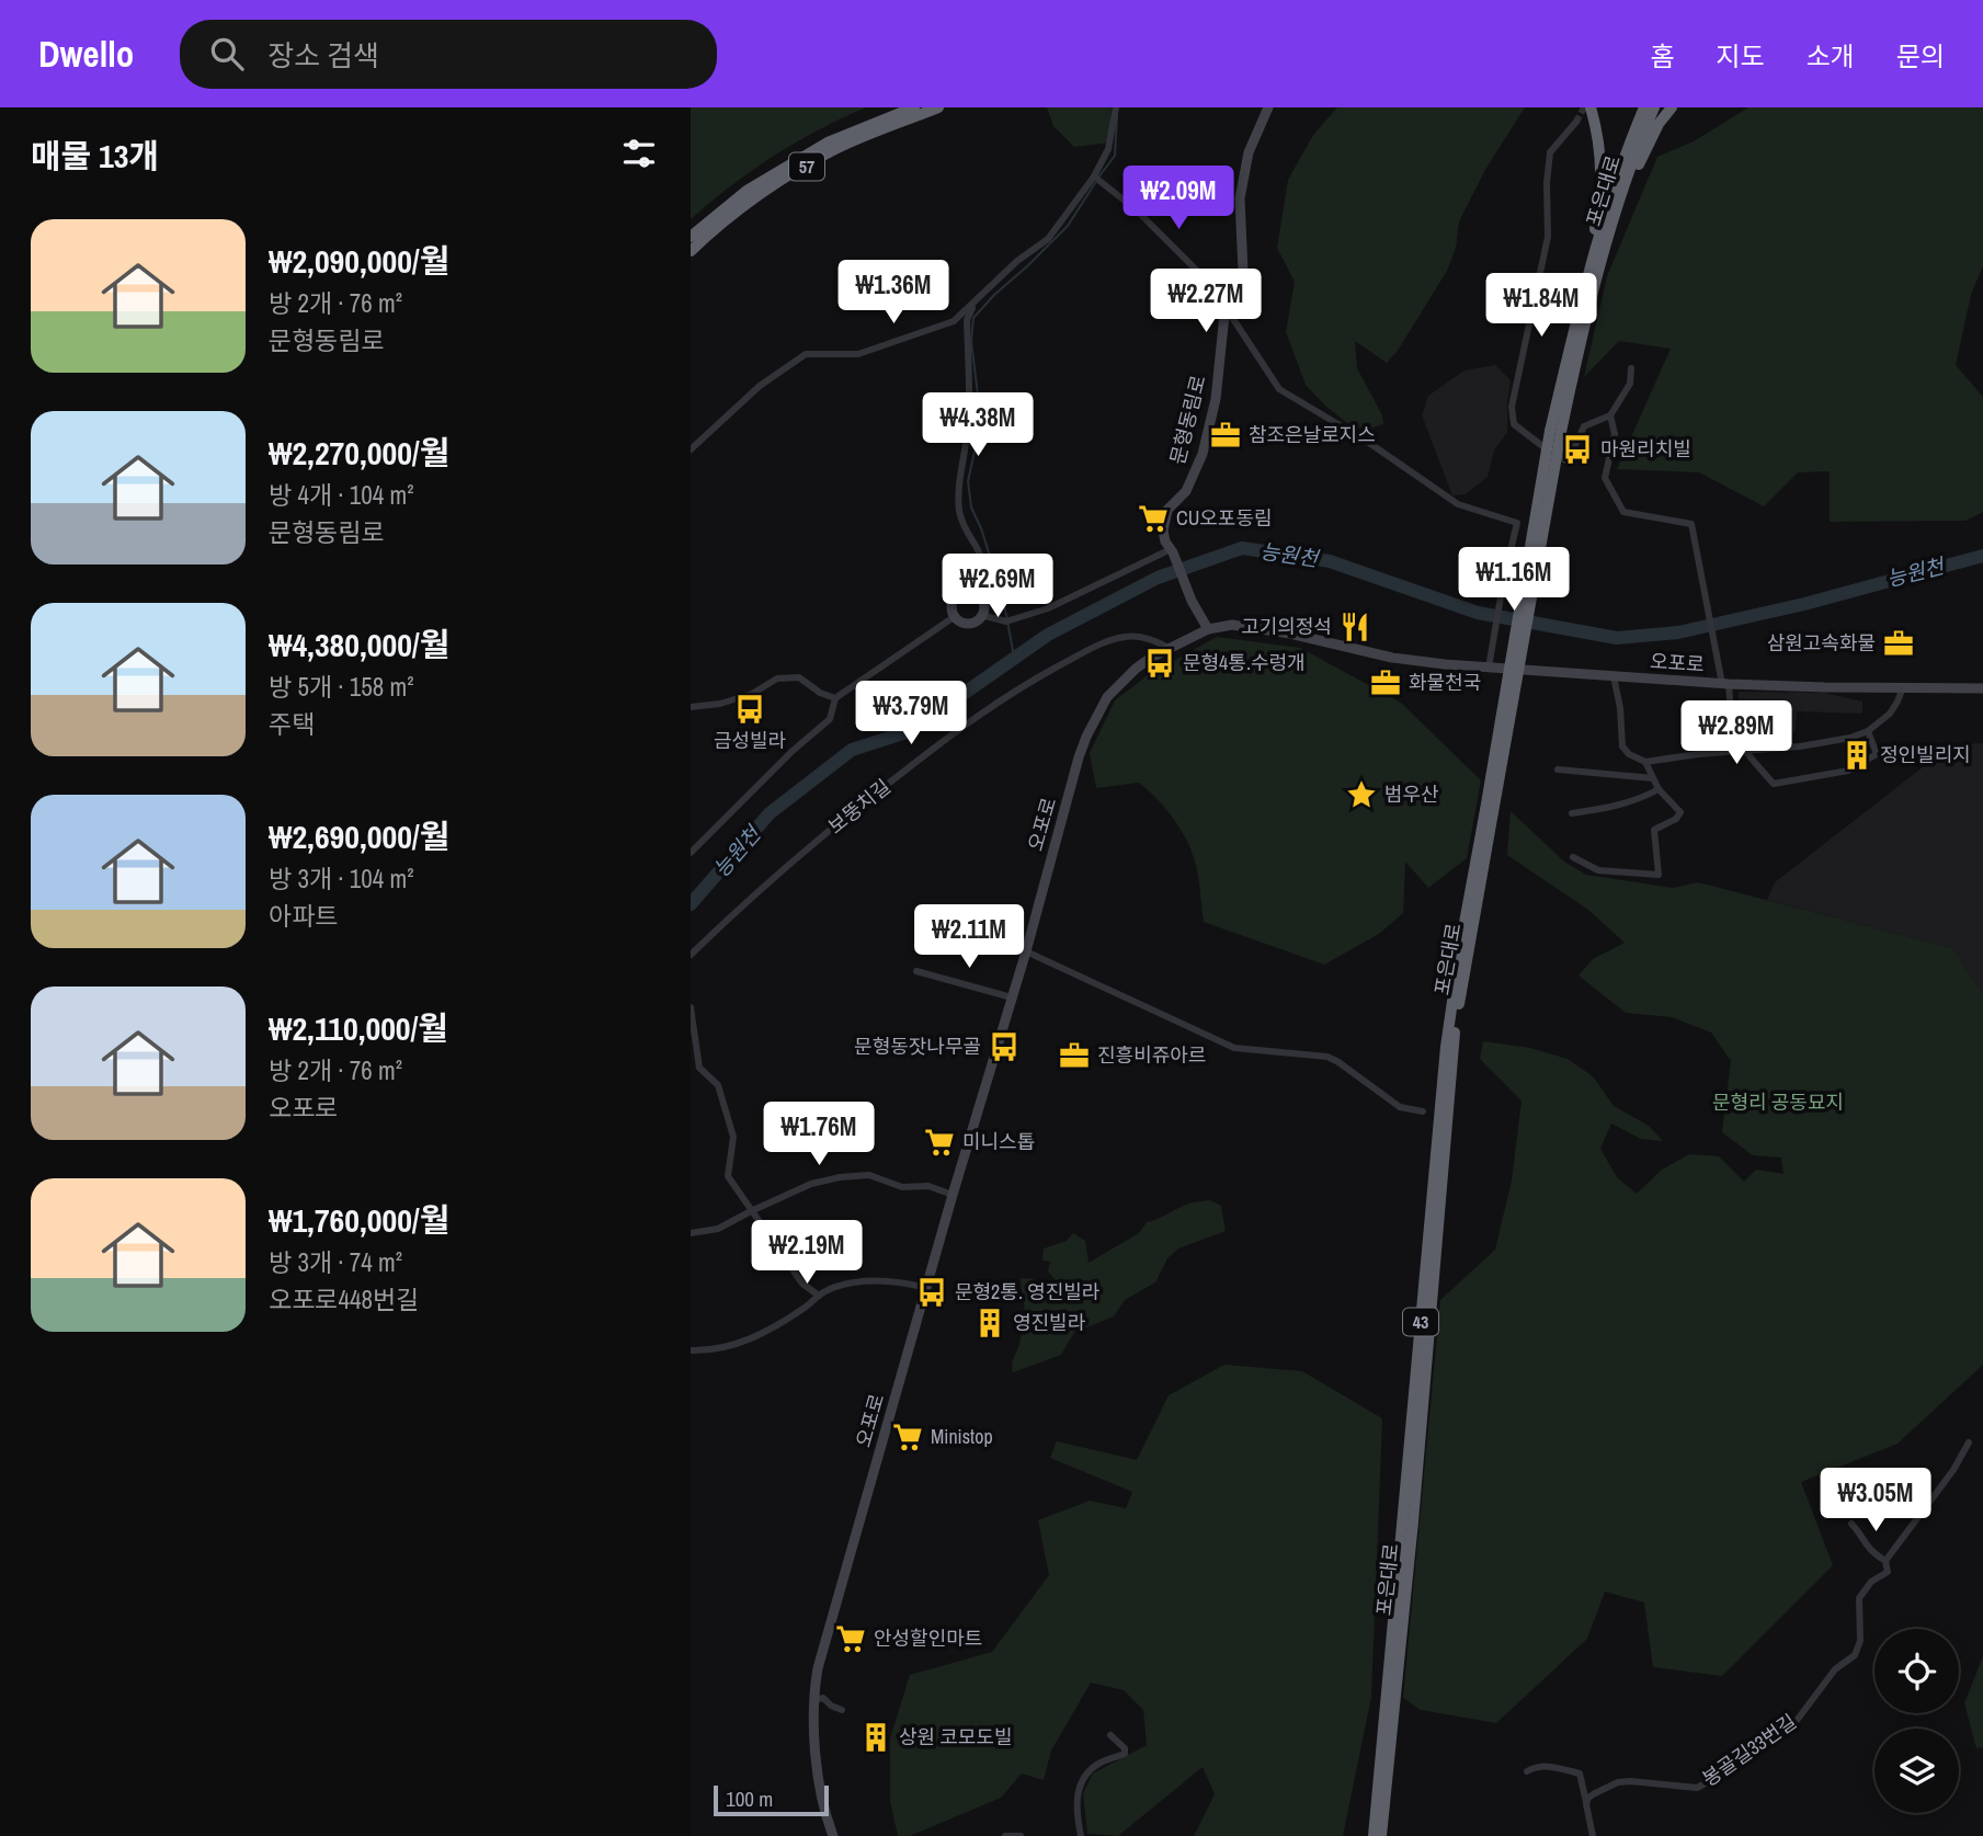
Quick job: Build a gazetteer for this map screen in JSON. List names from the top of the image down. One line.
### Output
{"streets":{"highway":["57","포은대로","43"],"street":["문형동림로","오포로","보뚱치길","봉골길33번길"]},"crossings":[["포은대로","43"],["문형동림로","오포로"],["오포로","보뚱치길"]],"water":["능원천"],"parks":["문형리 공동묘지"],"places":{"office":["참조은날로지스","삼원고속화물","화물천국","진흥비쥬아르"],"bus stop":["마원리치빌","문형4통.수렁개","금성빌라","문형동잣나무골","문형2통. 영진빌라"],"supermarket":["CU오포동림","미니스톱","Ministop","안성할인마트"],"restaurant":["고기의정석"],"building":["정인빌리지","영진빌라","상원 코모도빌"],"place":["범우산"]},"scale_bar":"100 m","page":{"header":"Dwello","search":"장소 검색","nav":["홈","지도","소개","문의"],"heading":"매물 13개","price":["₩2.09M","₩1.36M","₩2.27M","₩1.84M","₩4.38M","₩1.16M","₩2.69M","₩3.79M","₩2.89M","₩2.11M","₩1.76M","₩2.19M","₩3.05M"],"list":[{"name":"₩2,090,000/월","note":"방 2개 · 76 m² · 문형동림로"},{"name":"₩2,270,000/월","note":"방 4개 · 104 m² · 문형동림로"},{"name":"₩4,380,000/월","note":"방 5개 · 158 m² · 주택"},{"name":"₩2,690,000/월","note":"방 3개 · 104 m² · 아파트"},{"name":"₩2,110,000/월","note":"방 2개 · 76 m² · 오포로"},{"name":"₩1,760,000/월","note":"방 3개 · 74 m² · 오포로448번길"}],"scale":"100 m"}}
